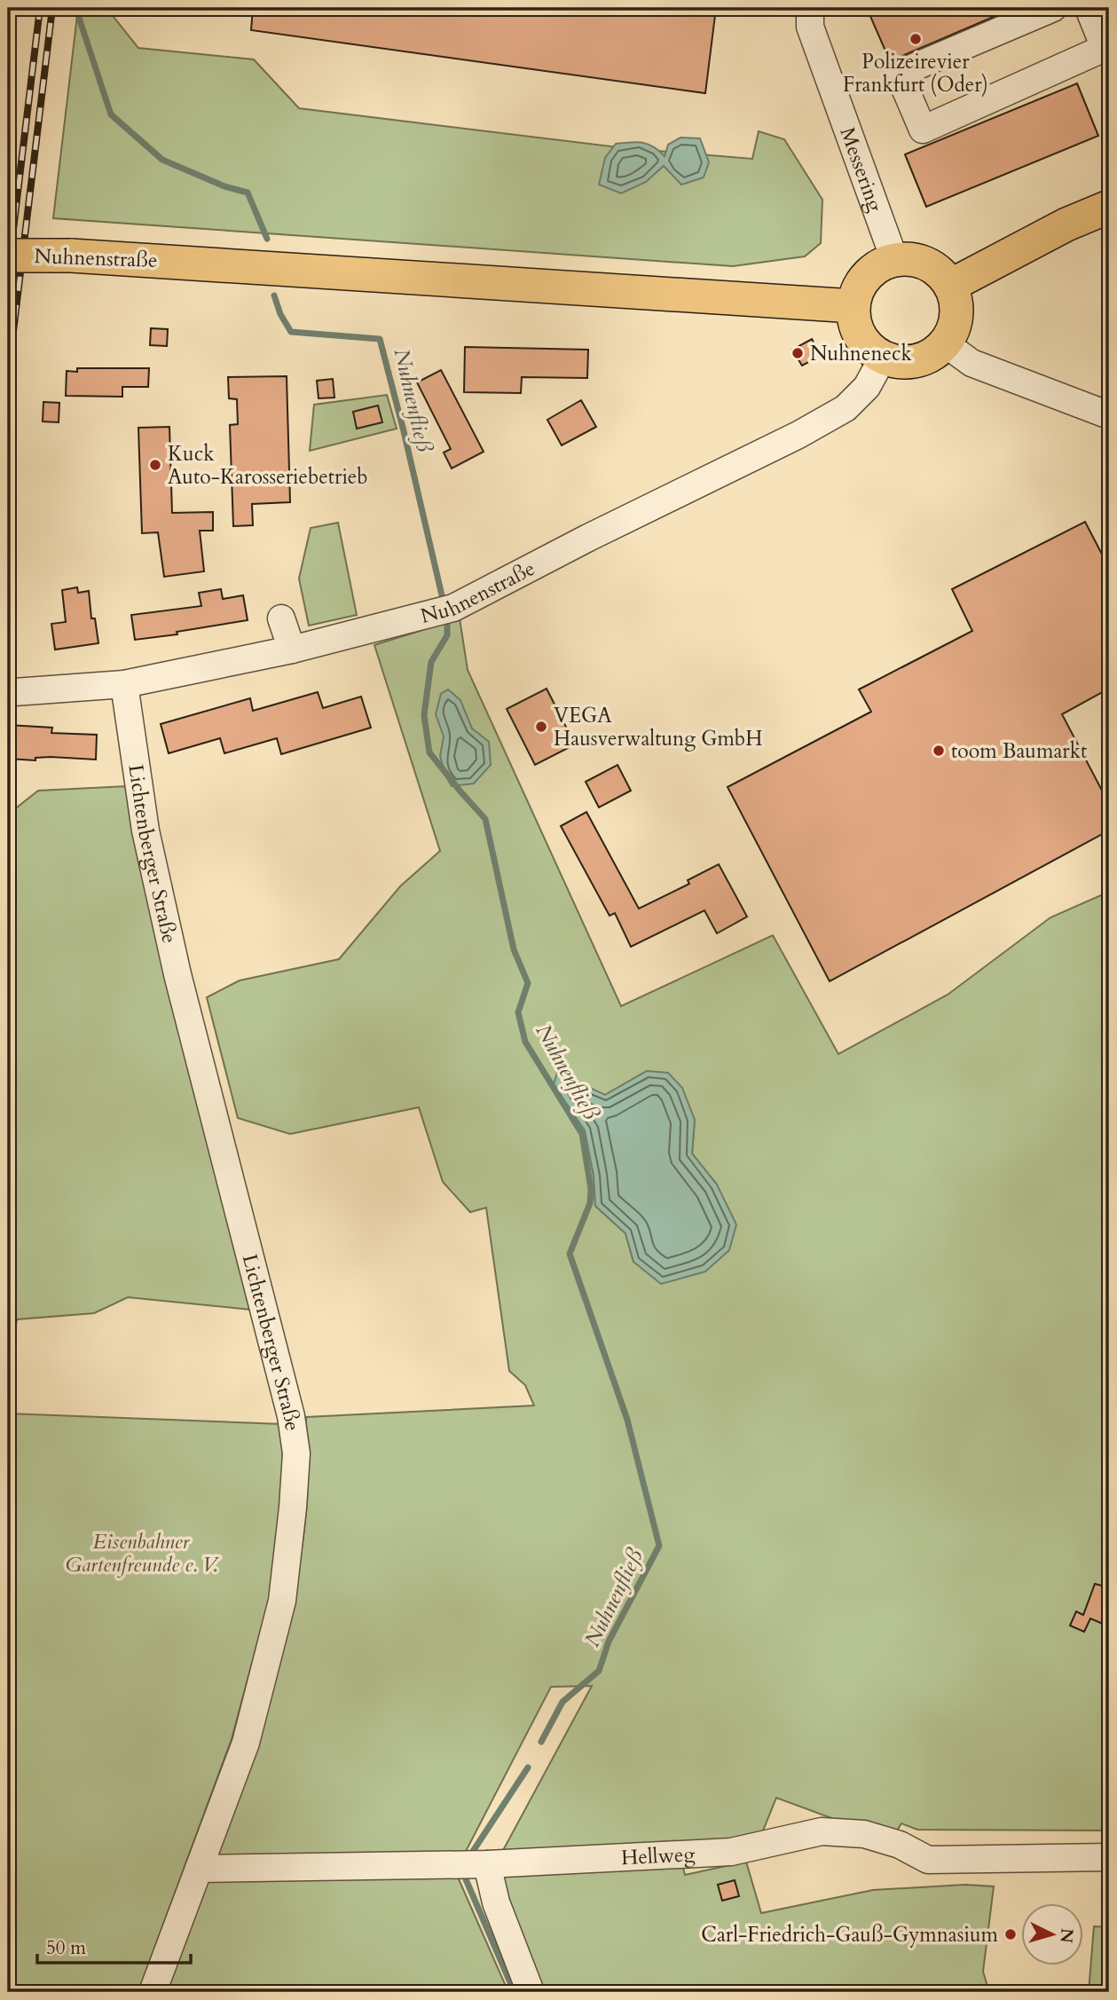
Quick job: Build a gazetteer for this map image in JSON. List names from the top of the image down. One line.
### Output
{"streets":{"main road":["Nuhnenstraße"],"street":["Messering","Lichtenberger Straße","Hellweg"]},"crossings":[["Messering","Nuhnenstraße"],["Nuhnenstraße","Lichtenberger Straße"],["Lichtenberger Straße","Hellweg"]],"water":["Nuhnenfließ"],"parks":["Eisenbahner Gartenfreunde e. V."],"places":["Polizeirevier Frankfurt (Oder)","Nuhneneck","Kuck Auto-Karosseriebetrieb","VEGA Hausverwaltung GmbH","toom Baumarkt","Carl-Friedrich-Gauß-Gymnasium"],"scale_bar":"50 m","north":"right"}
